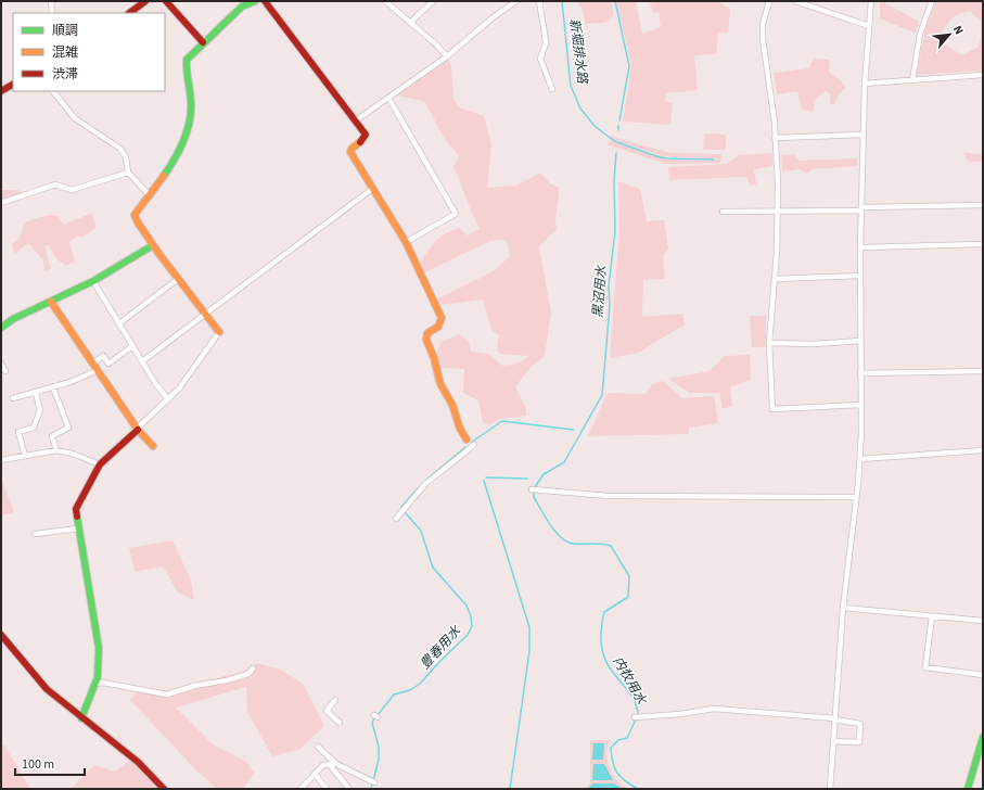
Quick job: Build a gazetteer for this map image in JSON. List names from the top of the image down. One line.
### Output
{"water":["新堀排水路","黒沼用水","豊春用水","内牧用水"],"legend":["順調","混雑","渋滞"],"scale_bar":"100 m","north":"top right"}
